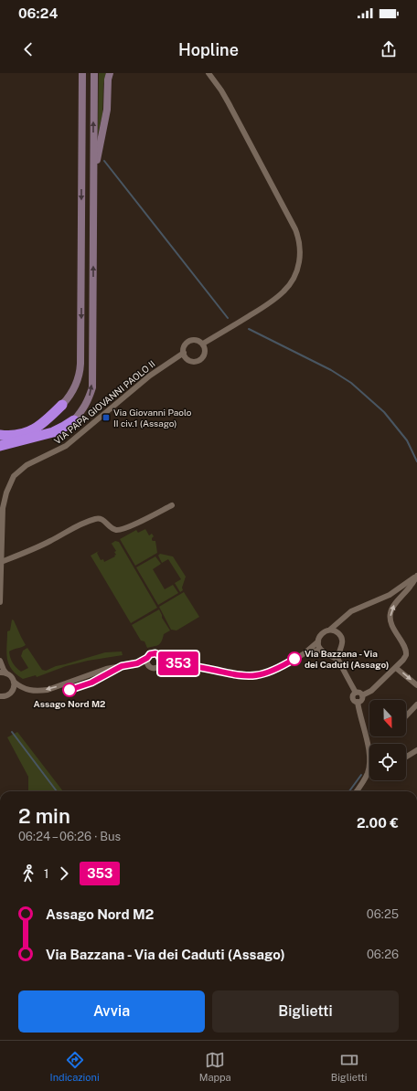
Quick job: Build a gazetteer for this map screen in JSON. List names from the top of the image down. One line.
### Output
{"streets":{"street":["VIA PAPA GIOVANNI PAOLO II"]},"places":{"transit":["Via Giovanni Paolo II civ.1 (Assago)"],"other":["Via Bazzana - Via dei Caduti (Assago)","Assago Nord M2"]},"lines":["bus line 353"],"north":"bottom","page":{"status":"06:24","header":"Hopline","on_map":"353","heading":["2 min","06:24 – 06:26 · Bus","2.00 €"],"legs":["1","353"],"list":[{"name":"Assago Nord M2","value":"06:25"},{"name":"Via Bazzana - Via dei Caduti (Assago)","value":"06:26"}],"buttons":["Avvia","Biglietti"],"tabs":["Indicazioni","Mappa","Biglietti"]}}
